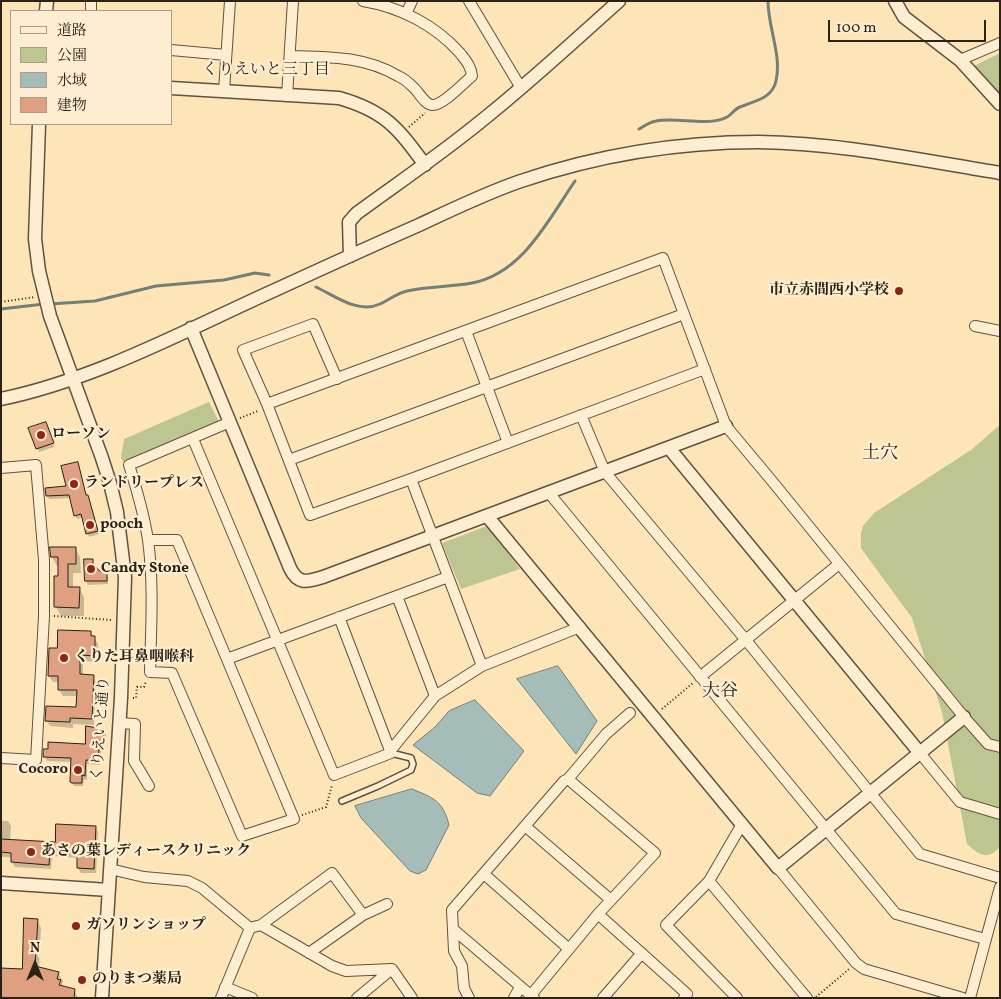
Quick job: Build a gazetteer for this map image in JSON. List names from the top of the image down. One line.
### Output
{"streets":{"street":["くりえいと通り"]},"districts":["くりえいと三丁目","土穴","大谷"],"places":["市立赤間西小学校","ローソン","ランドリープレス","pooch","Candy Stone","くりた耳鼻咽喉科","Cocoro","あさの葉レディースクリニック","ガソリンショップ","のりまつ薬局"],"legend":["道路","公園","水域","建物"],"scale_bar":"100 m","north":"top"}
